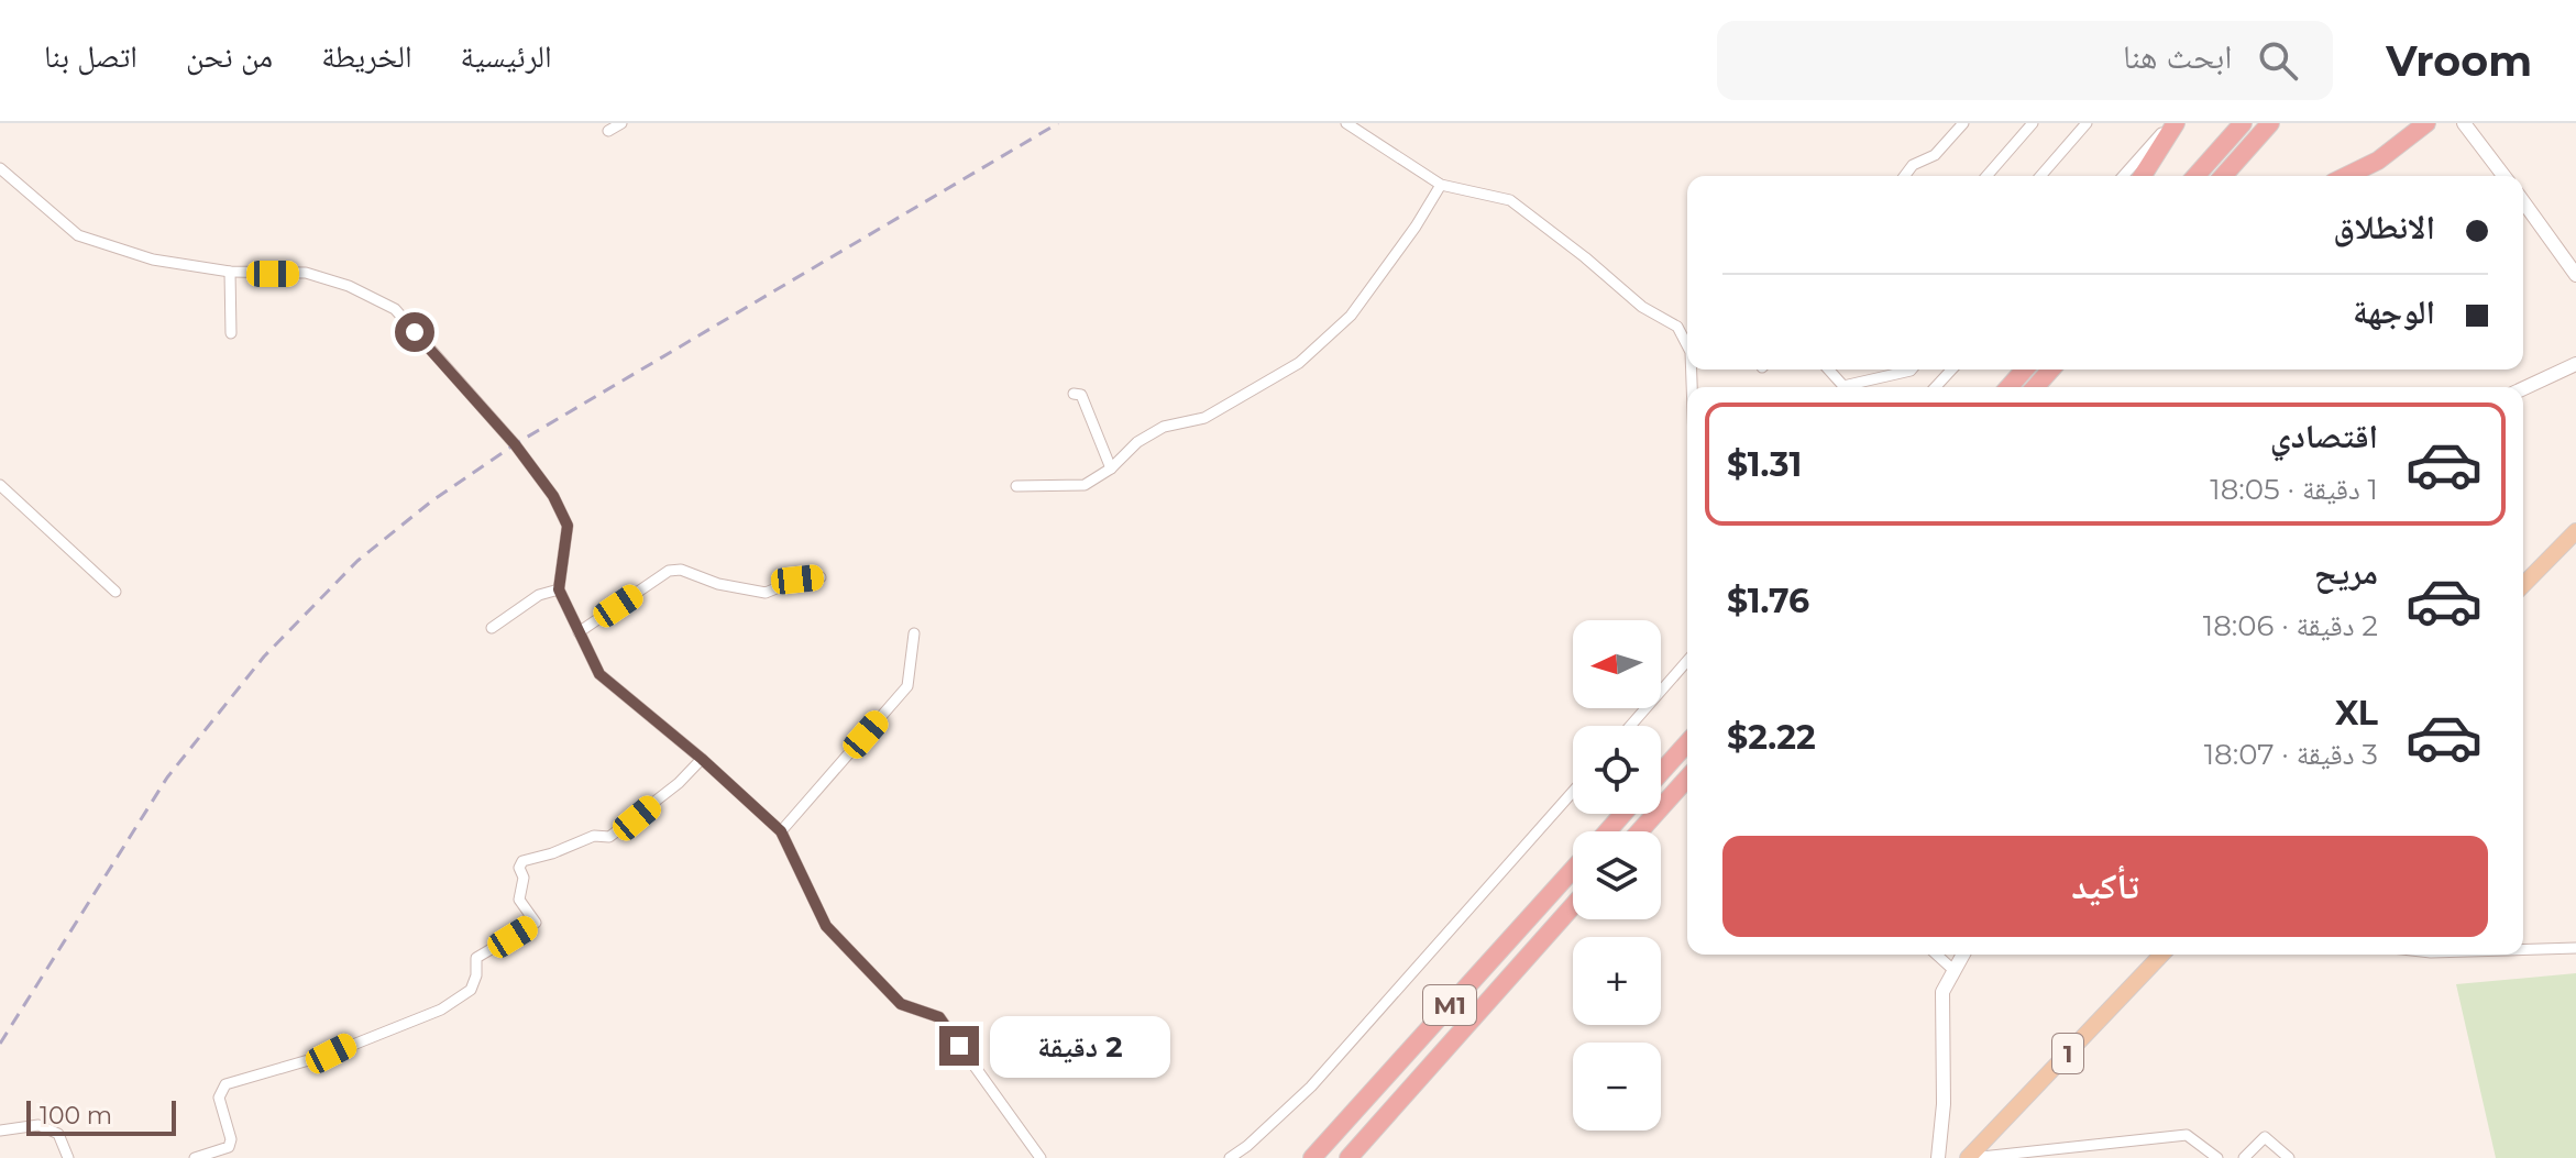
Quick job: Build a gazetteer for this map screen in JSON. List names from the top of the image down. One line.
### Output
{"streets":{"highway":["M1"],"main road":["1"]},"scale_bar":"100 m","north":"left","page":{"header":"Vroom","search":"ابحث هنا","nav":["الرئيسية","الخريطة","من نحن","اتصل بنا"],"banner":["الانطلاق","الوجهة"],"list":[{"name":"اقتصادي","note":"1 دقيقة · 18:05","value":"$1.31"},{"name":"مريح","note":"2 دقيقة · 18:06","value":"$1.76"},{"name":"XL","note":"3 دقيقة · 18:07","value":"$2.22"}],"map_buttons":["+","−"],"buttons":"تأكيد","bubble":"2 دقيقة","scale":"100 m"}}
